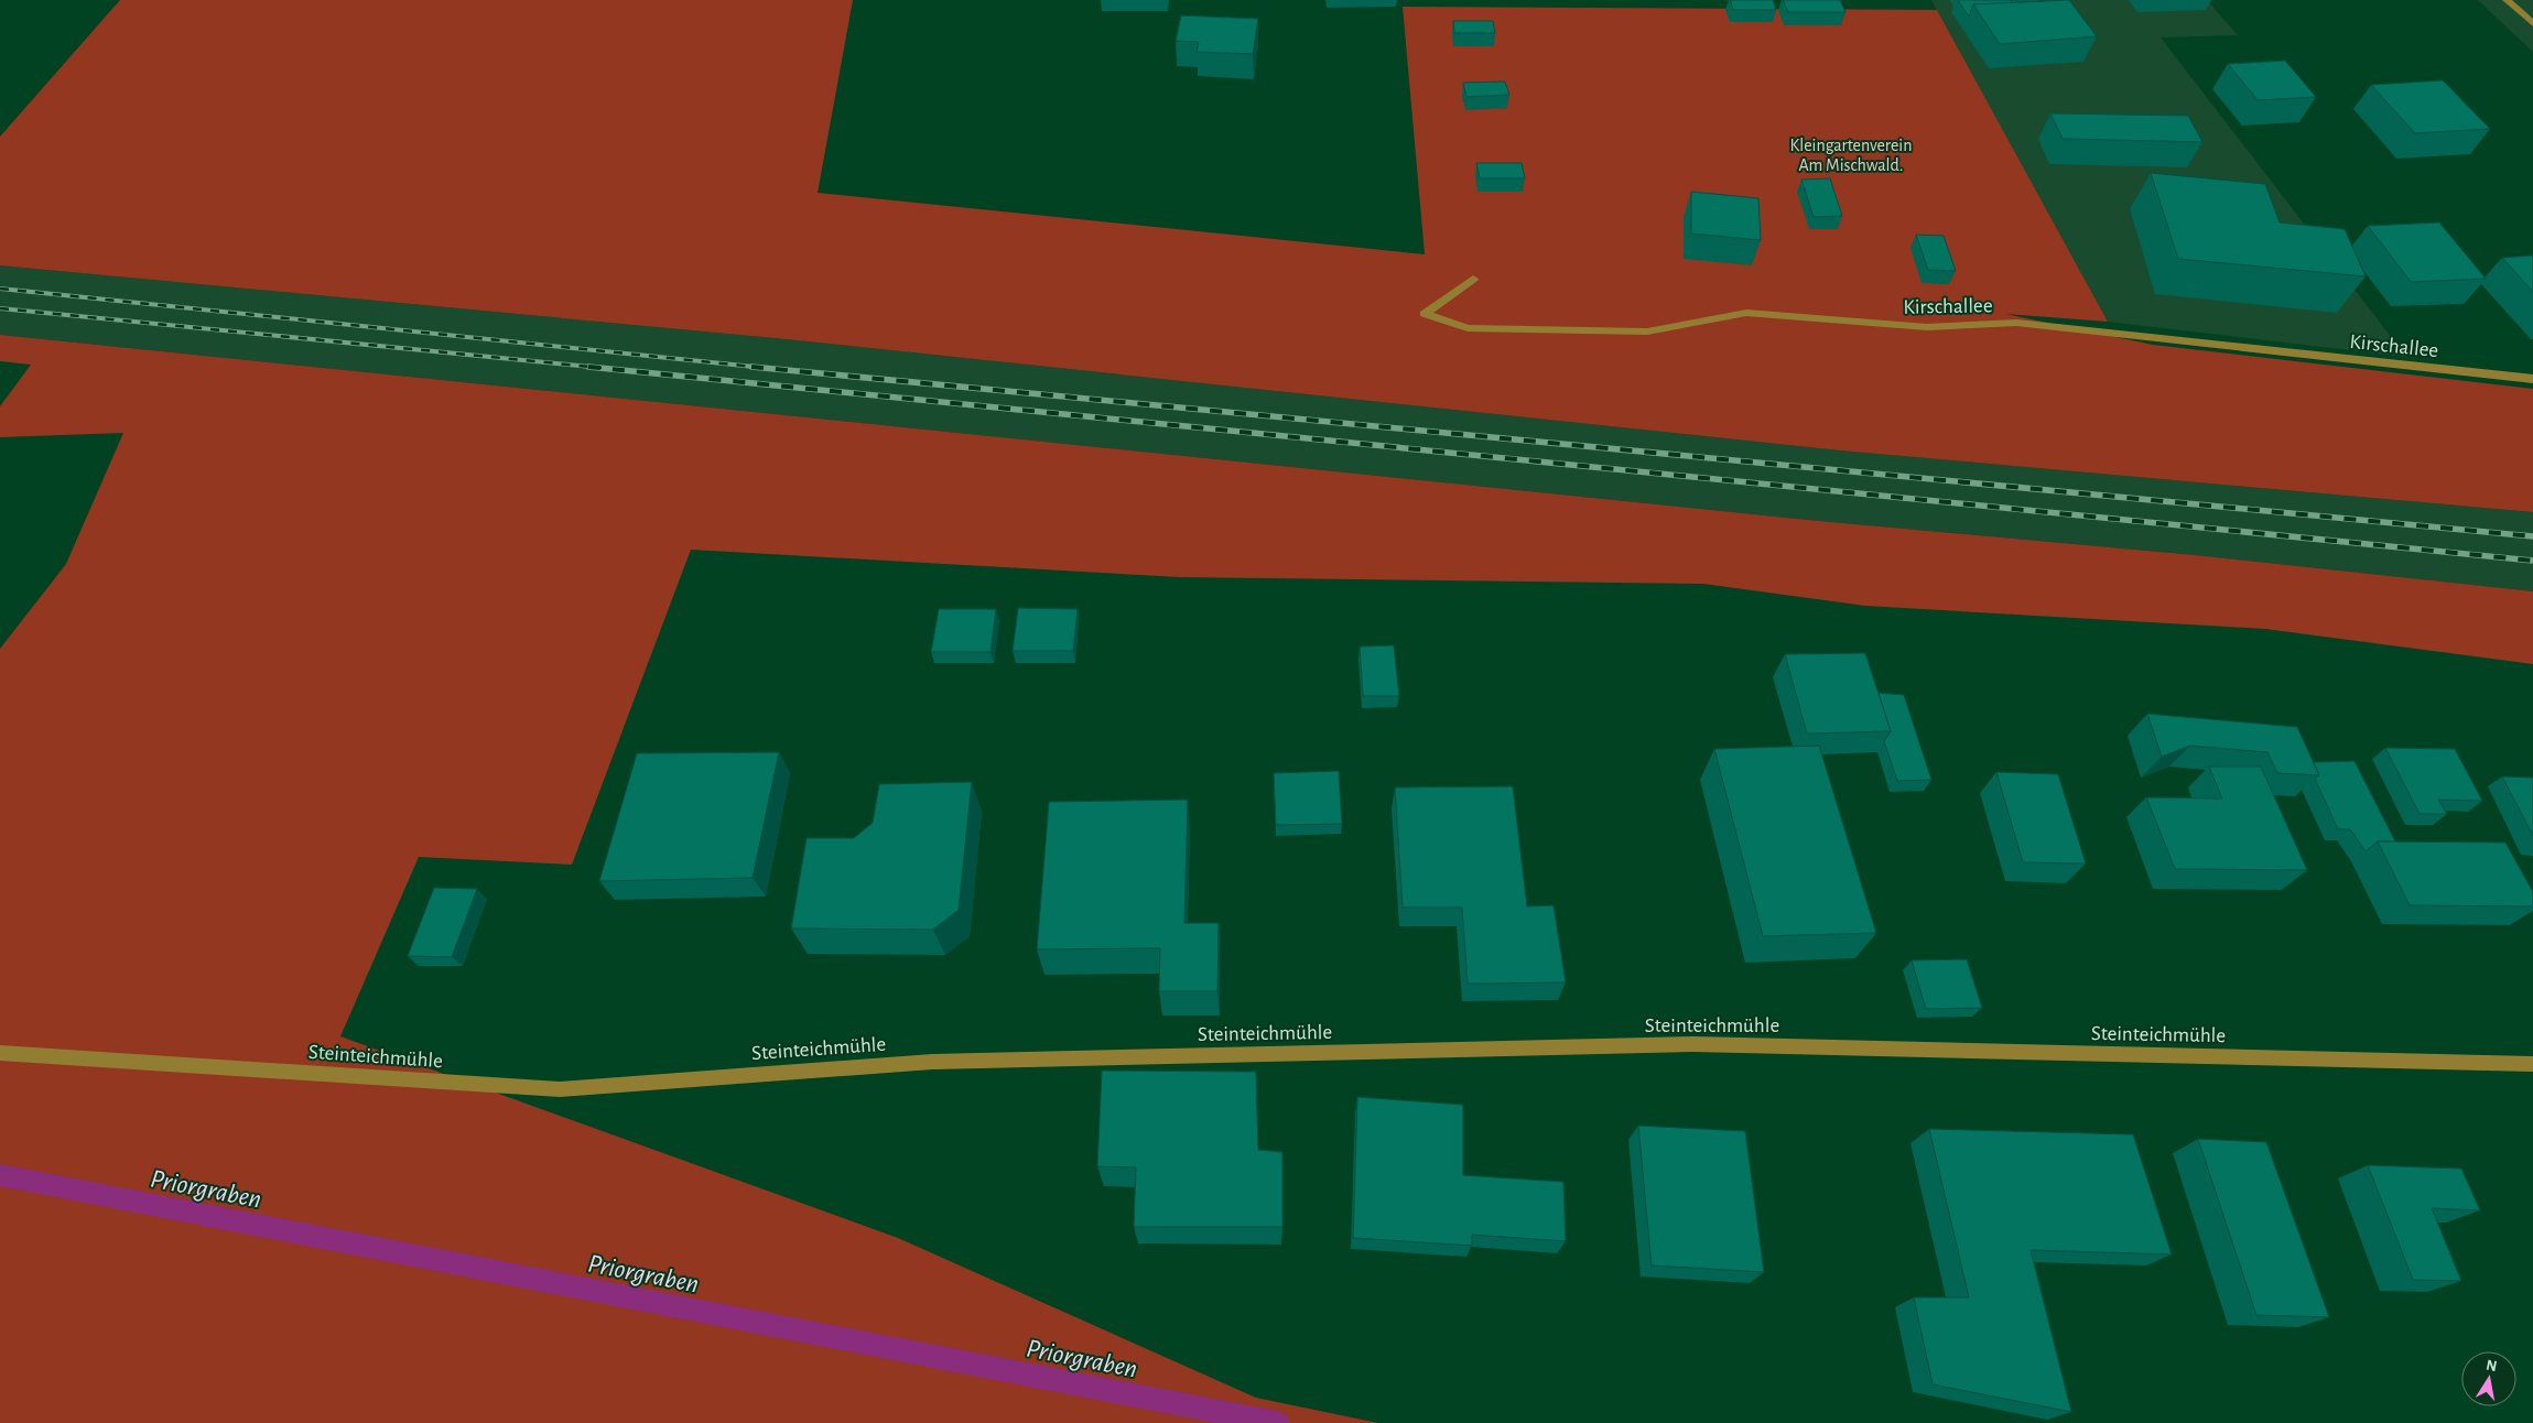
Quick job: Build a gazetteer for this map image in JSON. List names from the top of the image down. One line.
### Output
{"streets":{"street":["Kirschallee","Steinteichmühle"]},"water":["Priorgraben"],"parks":["Kleingartenverein Am Mischwald."],"north":"top"}
